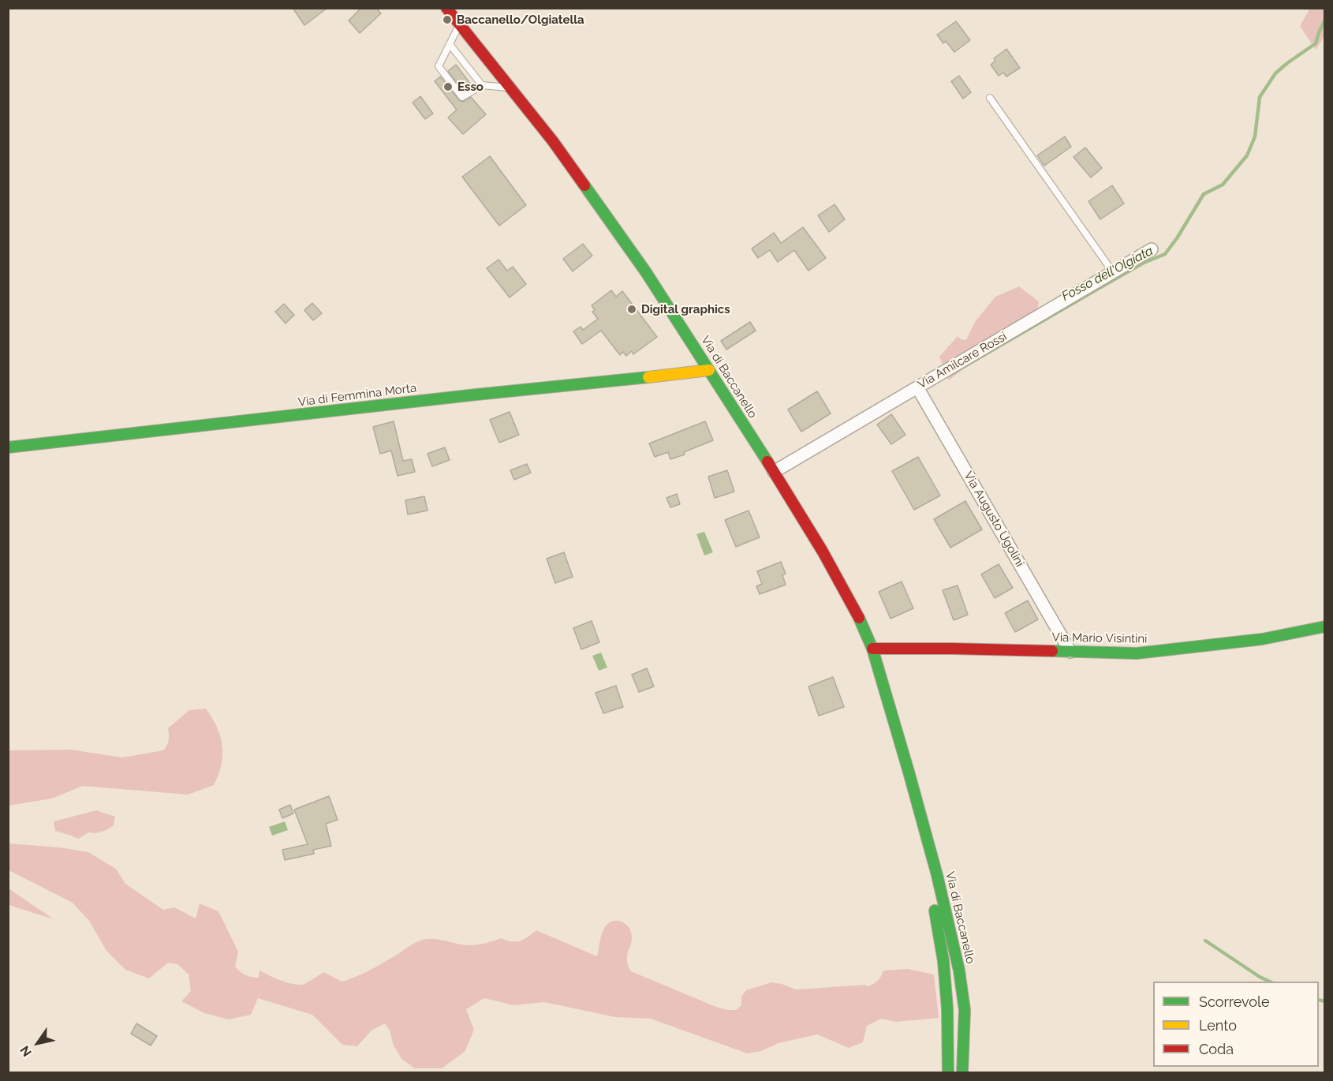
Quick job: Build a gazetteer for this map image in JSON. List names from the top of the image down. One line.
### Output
{"streets":{"street":["Via Amilcare Rossi","Via di Baccanello","Via di Femmina Morta","Via Augusto Ugolini","Via Mario Visintini"]},"crossings":[["Via Amilcare Rossi","Via di Baccanello"],["Via Amilcare Rossi","Via Augusto Ugolini"],["Via di Baccanello","Via di Femmina Morta"],["Via di Baccanello","Via Mario Visintini"],["Via Augusto Ugolini","Via Mario Visintini"]],"water":["Fosso dell'Olgiata"],"places":["Baccanello/Olgiatella","Esso","Digital graphics"],"legend":["Scorrevole","Lento","Coda"],"north":"bottom left"}
